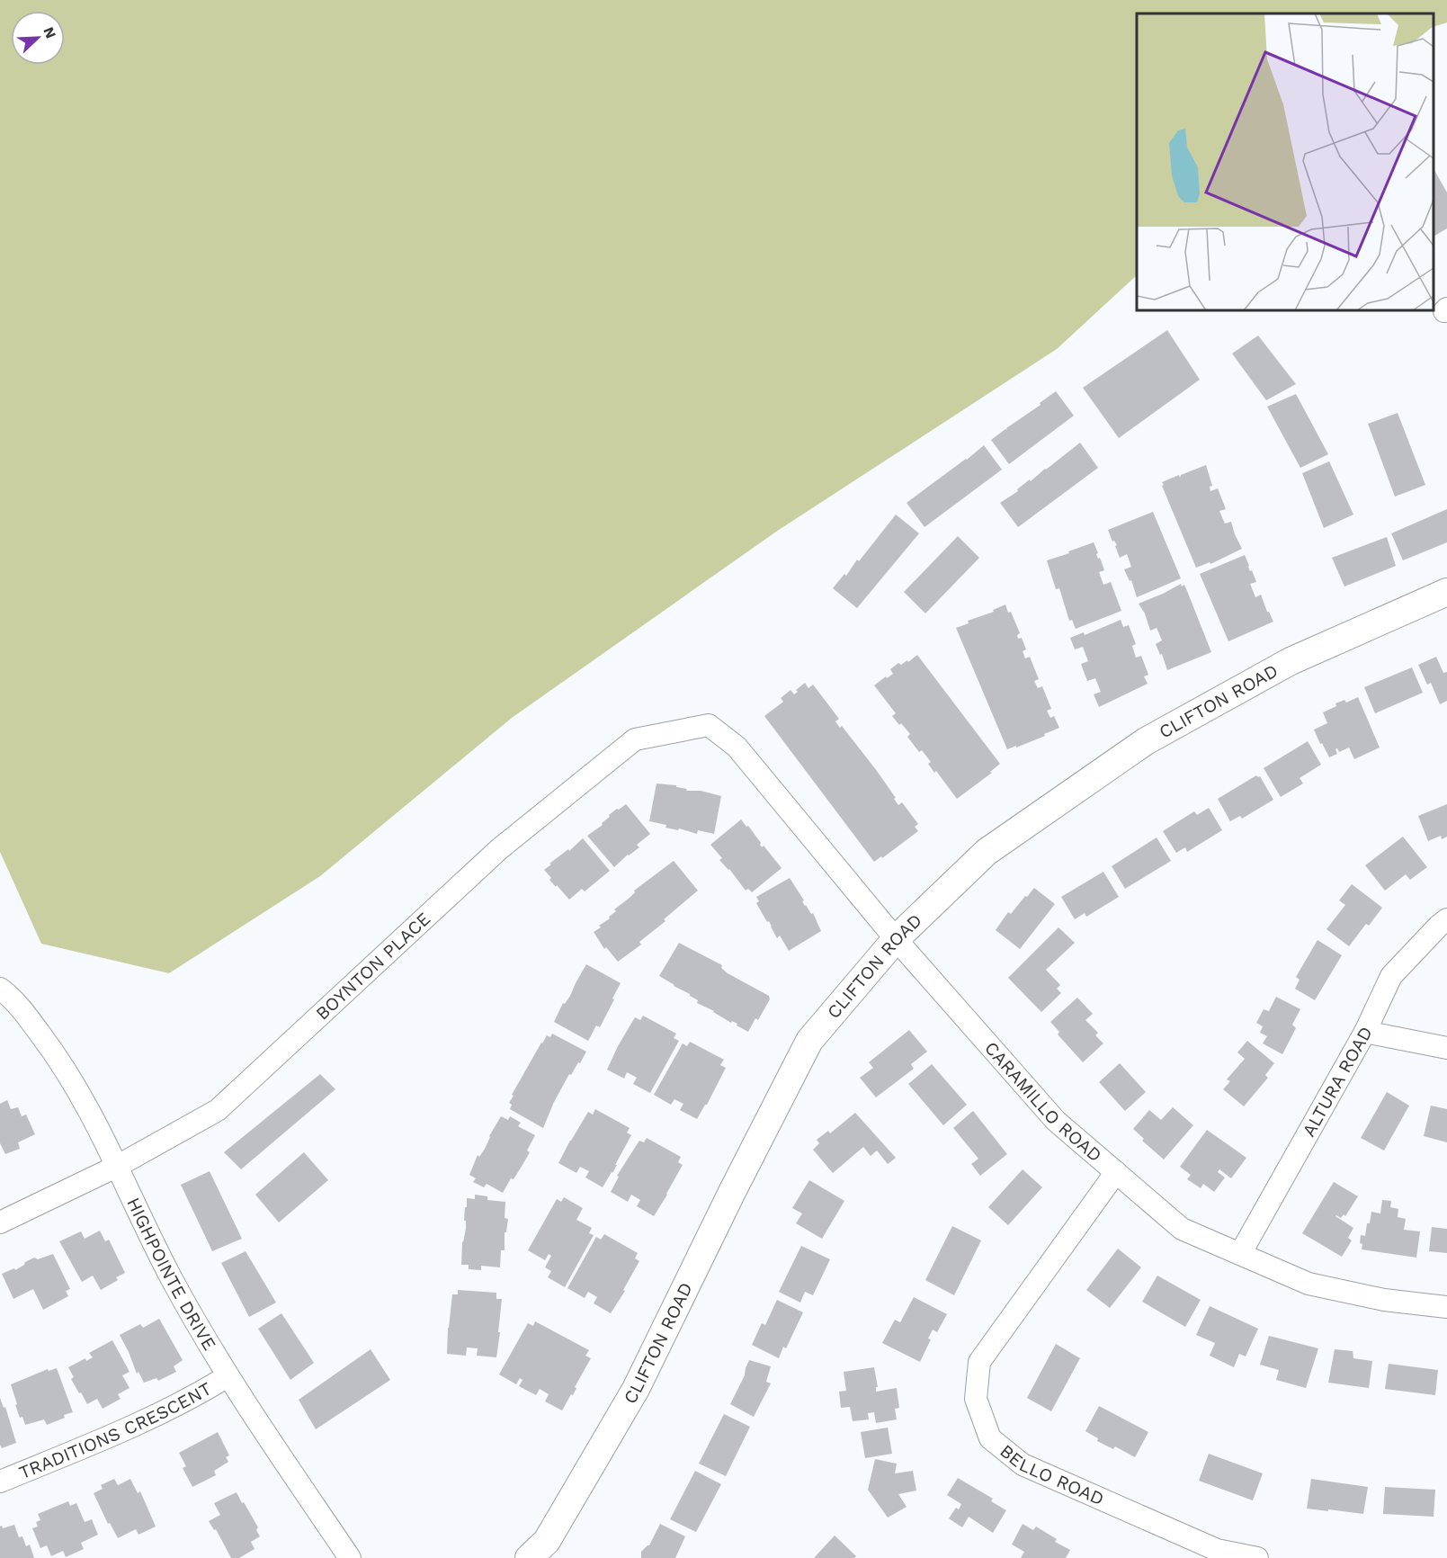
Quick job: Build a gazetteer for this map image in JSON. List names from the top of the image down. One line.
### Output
{"streets":{"main road":["CLIFTON ROAD"],"street":["BOYNTON PLACE","ALTURA ROAD","CARAMILLO ROAD","HIGHPOINTE DRIVE","TRADITIONS CRESCENT","BELLO ROAD"]},"crossings":[["CLIFTON ROAD","CARAMILLO ROAD"],["BOYNTON PLACE","CARAMILLO ROAD"],["BOYNTON PLACE","HIGHPOINTE DRIVE"],["ALTURA ROAD","CARAMILLO ROAD"],["CARAMILLO ROAD","BELLO ROAD"],["HIGHPOINTE DRIVE","TRADITIONS CRESCENT"]],"north":"top right"}
